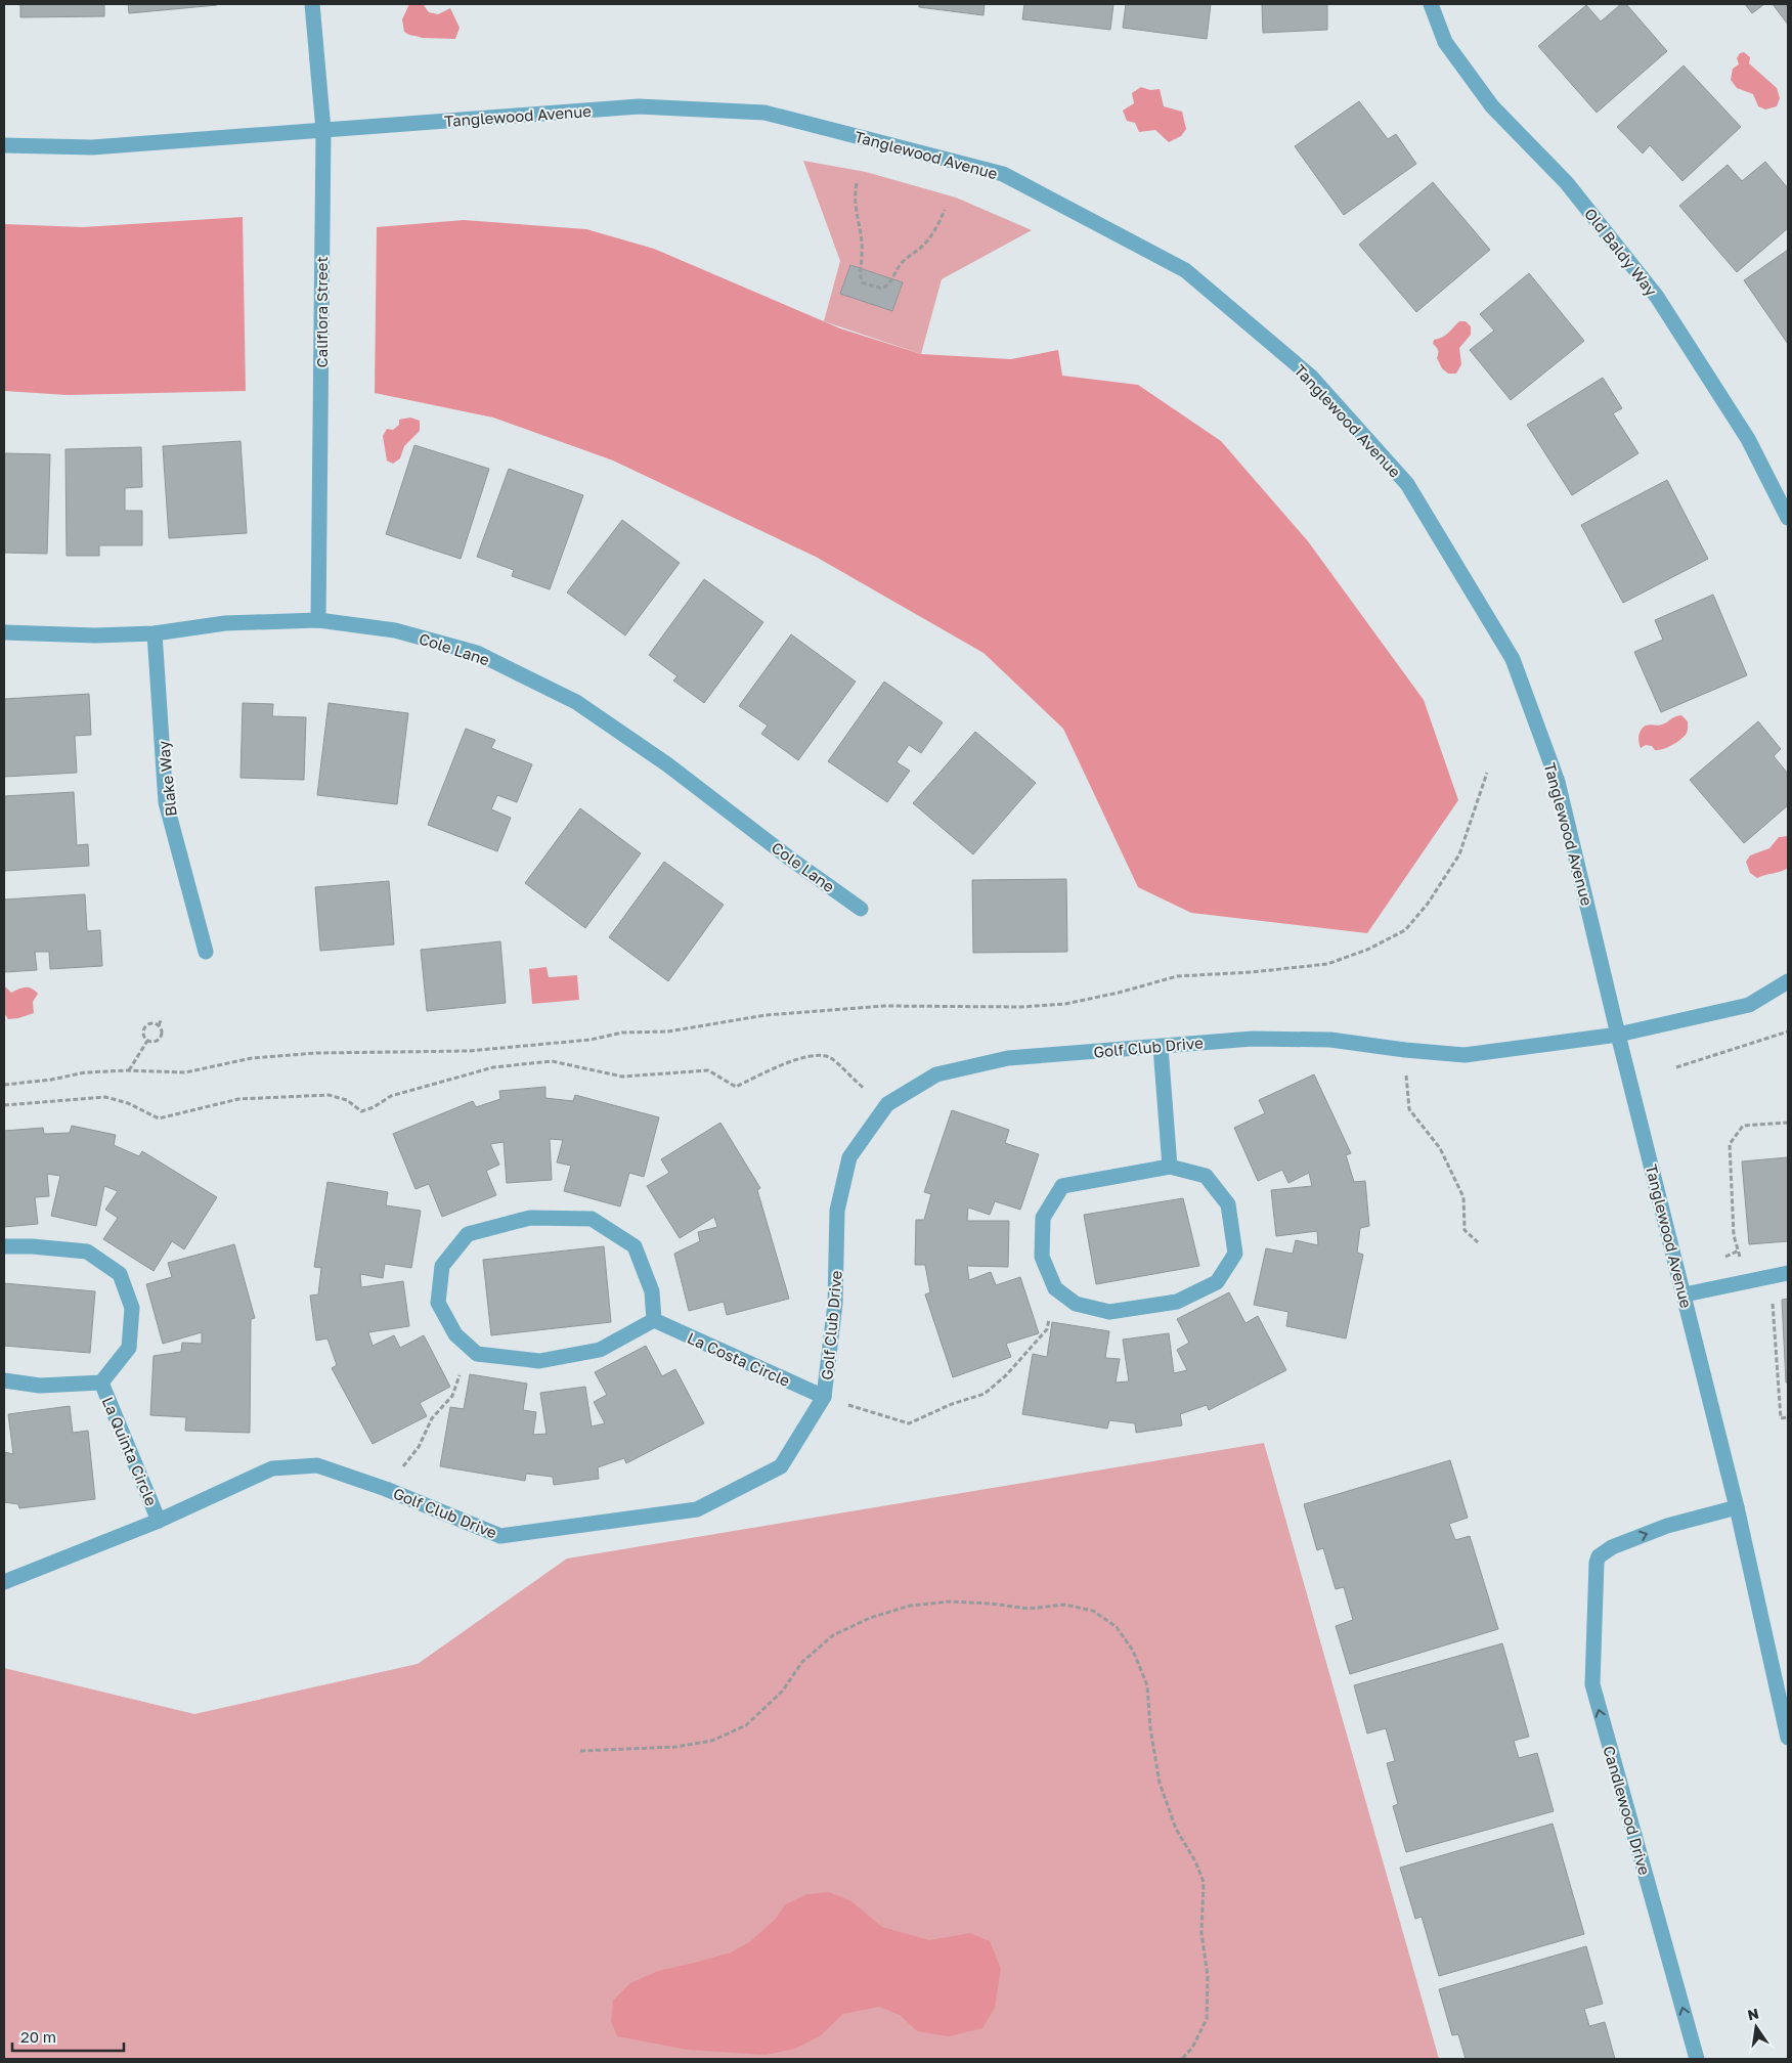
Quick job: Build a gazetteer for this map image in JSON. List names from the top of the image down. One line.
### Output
{"streets":{"street":["Tanglewood Avenue","Old Baldy Way","Califlora Street","Cole Lane","Blake Way","Golf Club Drive","La Costa Circle","La Quinta Circle","Candlewood Drive"]},"crossings":[["Tanglewood Avenue","Califlora Street"],["Tanglewood Avenue","Golf Club Drive"],["Tanglewood Avenue","Candlewood Drive"],["Califlora Street","Cole Lane"],["Cole Lane","Blake Way"],["Golf Club Drive","La Costa Circle"],["Golf Club Drive","La Quinta Circle"]],"one_way":["Candlewood Drive"],"scale_bar":"20 m","north":"top"}
